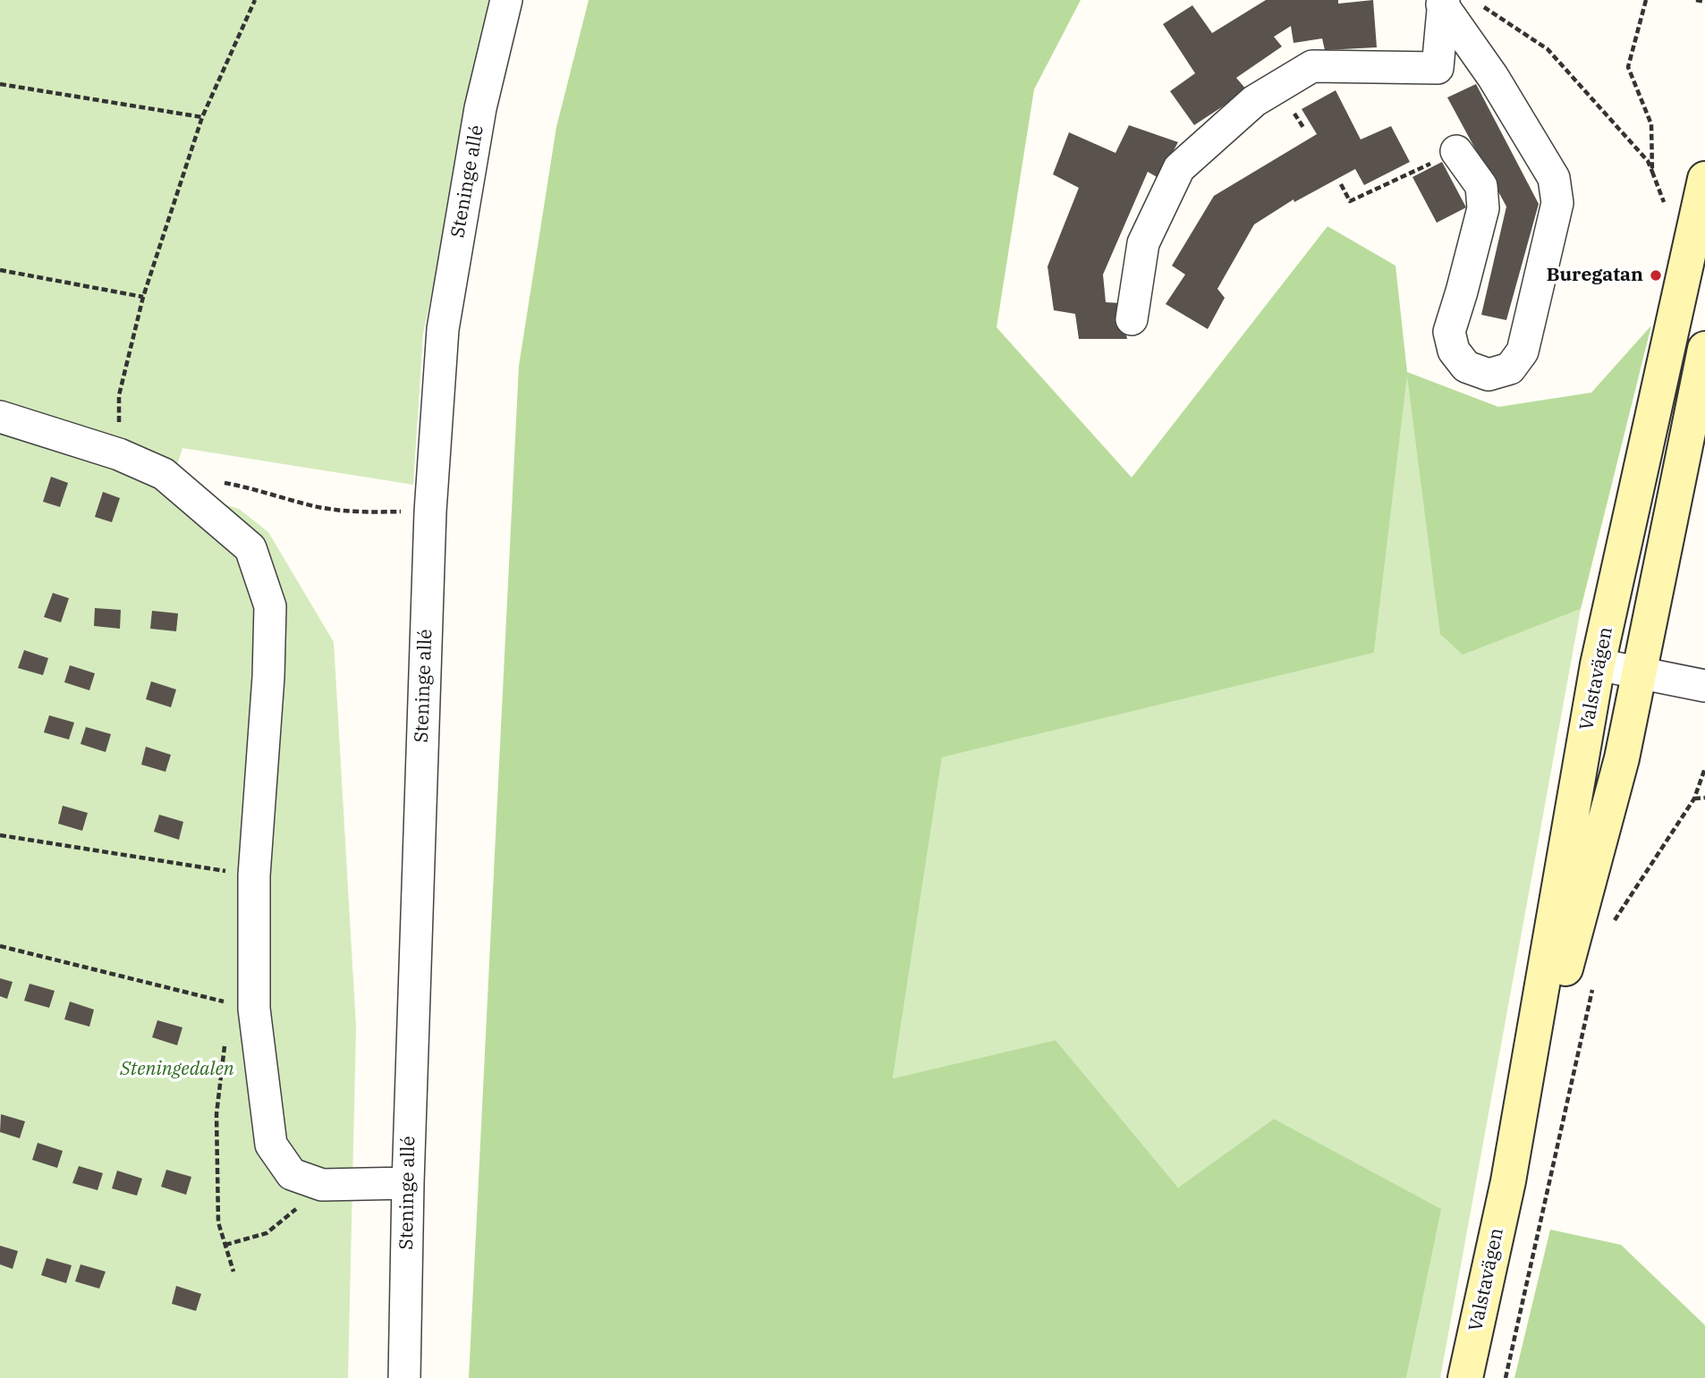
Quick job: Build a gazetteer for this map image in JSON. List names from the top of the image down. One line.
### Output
{"streets":{"street":["Steninge allé","Valstavägen"]},"parks":["Steningedalen"],"places":["Buregatan"]}
